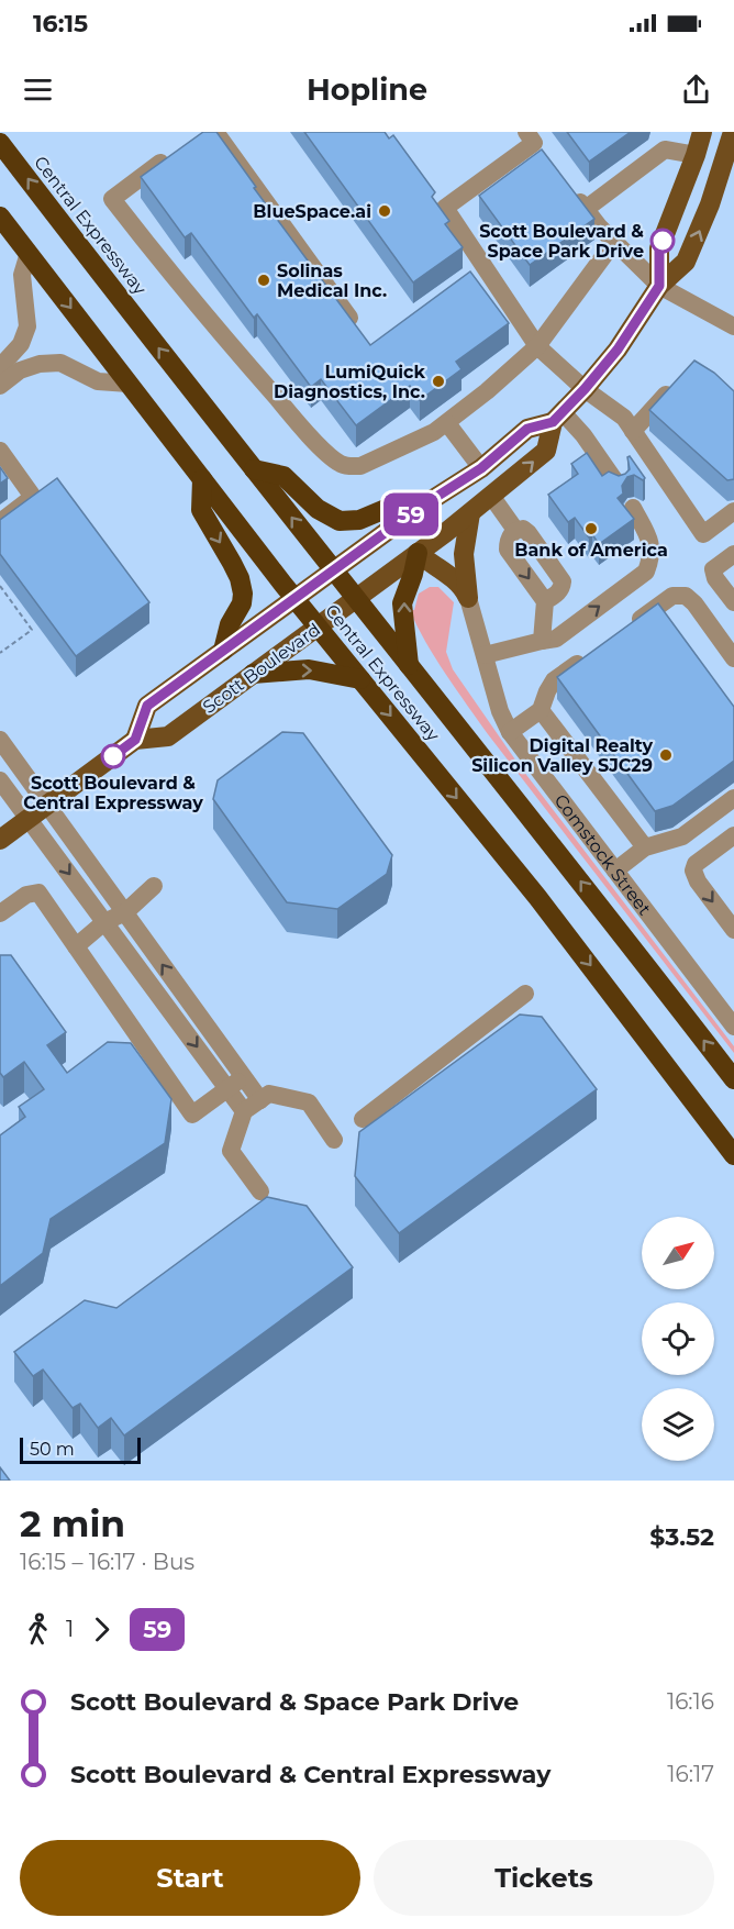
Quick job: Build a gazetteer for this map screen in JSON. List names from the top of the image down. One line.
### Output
{"streets":{"highway":["Central Expressway"],"main road":["Scott Boulevard"],"street":["Comstock Street"]},"crossings":[["Central Expressway","Scott Boulevard"]],"places":["BlueSpace.ai","Scott Boulevard & Space Park Drive","Solinas Medical Inc.","LumiQuick Diagnostics, Inc.","Bank of America","Digital Realty Silicon Valley SJC29","Scott Boulevard & Central Expressway"],"lines":["bus line 59"],"scale_bar":"50 m","north":"top right","page":{"status":"16:15","header":"Hopline","on_map":"59","scale":"50 m","heading":["2 min","16:15 – 16:17 · Bus","$3.52"],"legs":["1","59"],"list":[{"name":"Scott Boulevard & Space Park Drive","value":"16:16"},{"name":"Scott Boulevard & Central Expressway","value":"16:17"}],"buttons":["Start","Tickets"]}}
